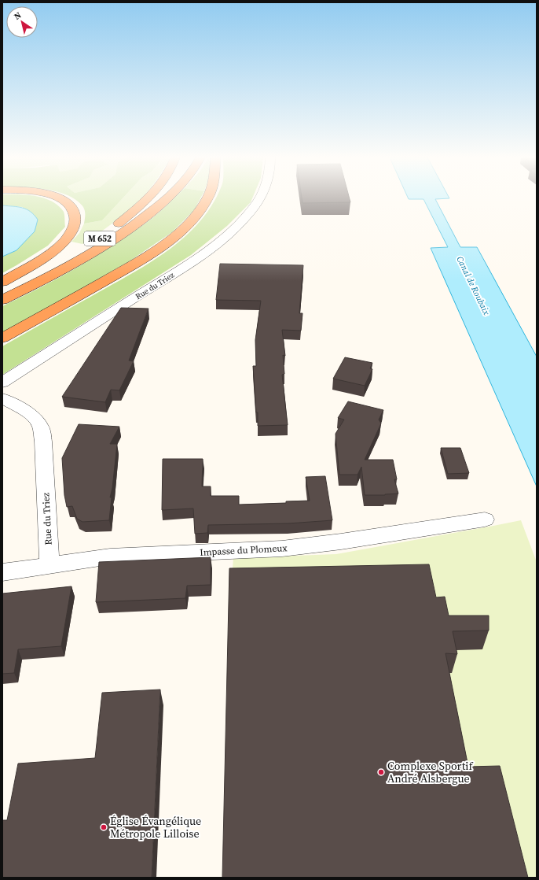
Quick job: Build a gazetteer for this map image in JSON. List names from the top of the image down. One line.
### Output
{"streets":{"highway":["M 652"],"street":["Rue du Triez","Impasse du Plomeux"]},"crossings":[["Rue du Triez","Impasse du Plomeux"]],"water":["Canal de Roubaix"],"places":["Complexe Sportif André Alsbergue","Église Évangélique Métropole Lilloise"],"north":"top left"}
